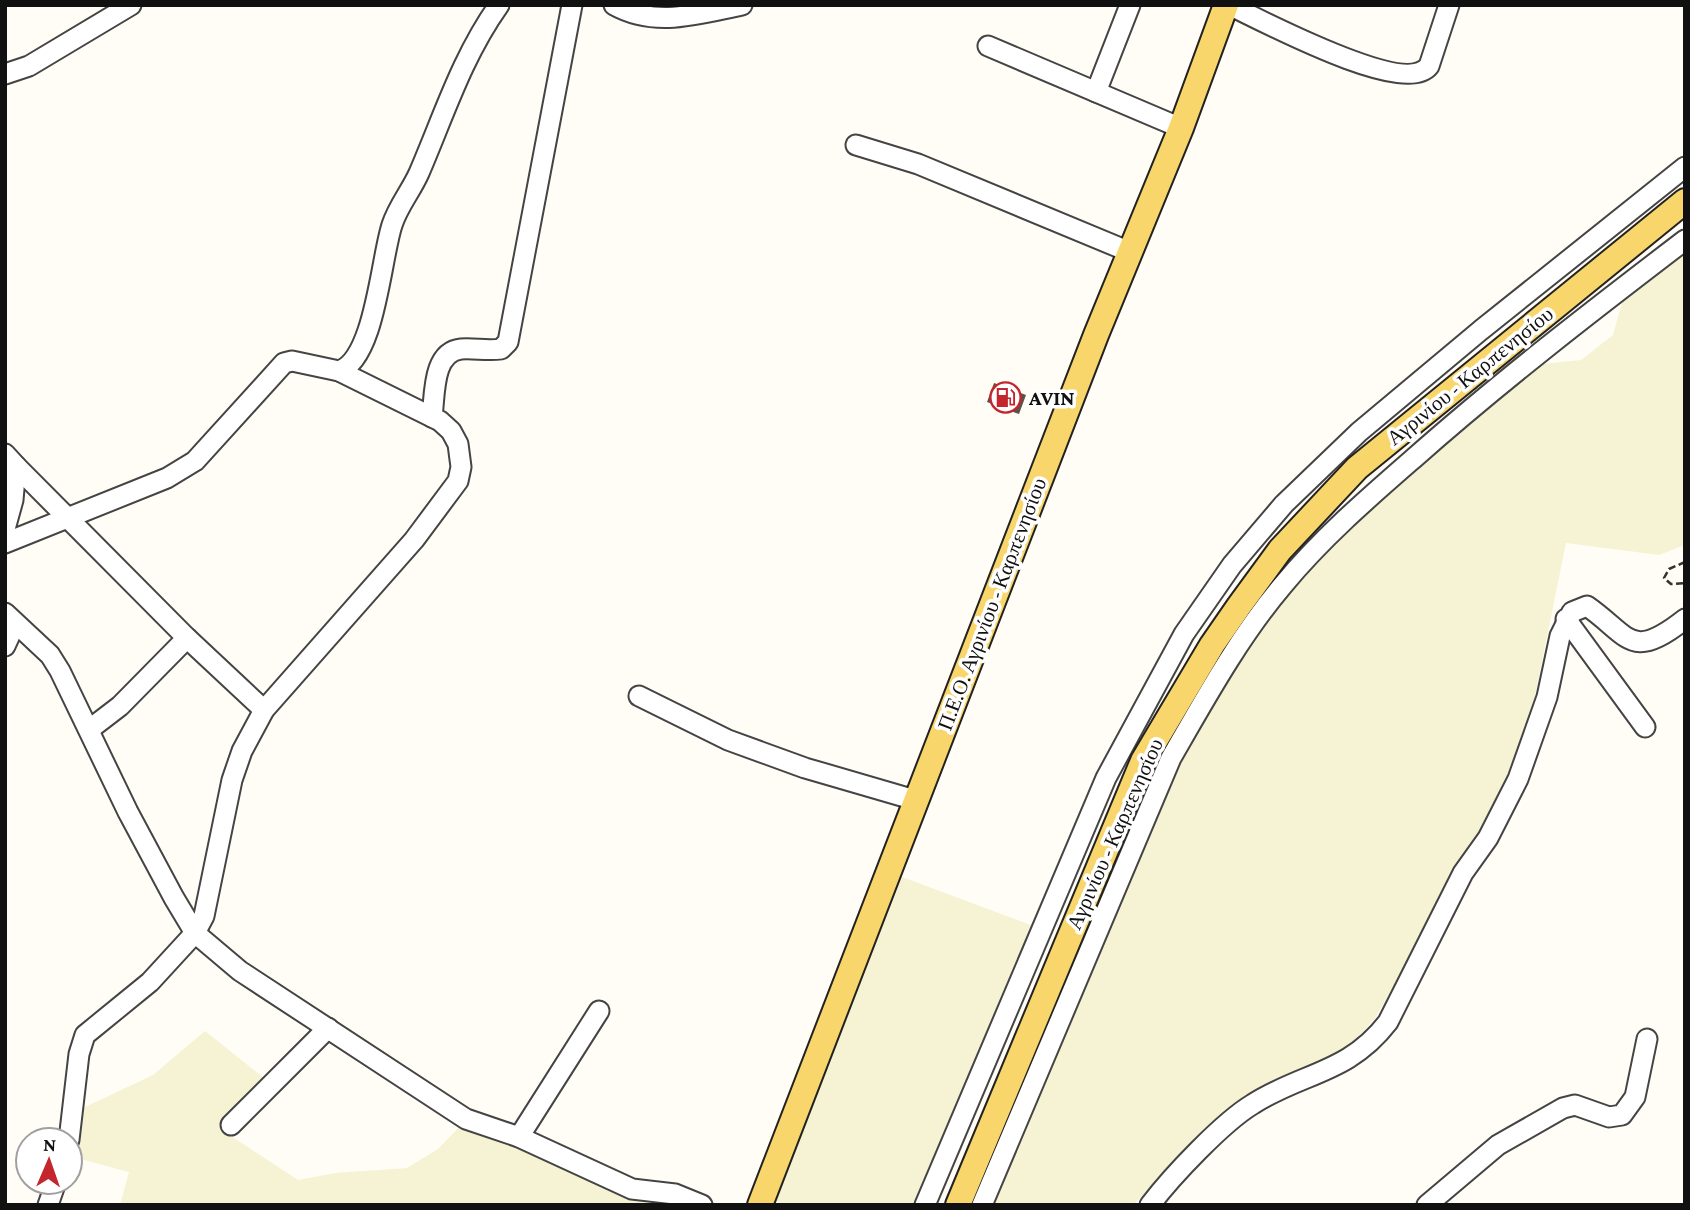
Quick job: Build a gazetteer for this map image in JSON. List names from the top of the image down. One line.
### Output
{"streets":{"main road":["Αγρινίου - Καρπενησίου","Π.Ε.Ο. Αγρινίου - Καρπενησίου"]},"places":{"fuel station":["AVIN"]},"north":"top"}
